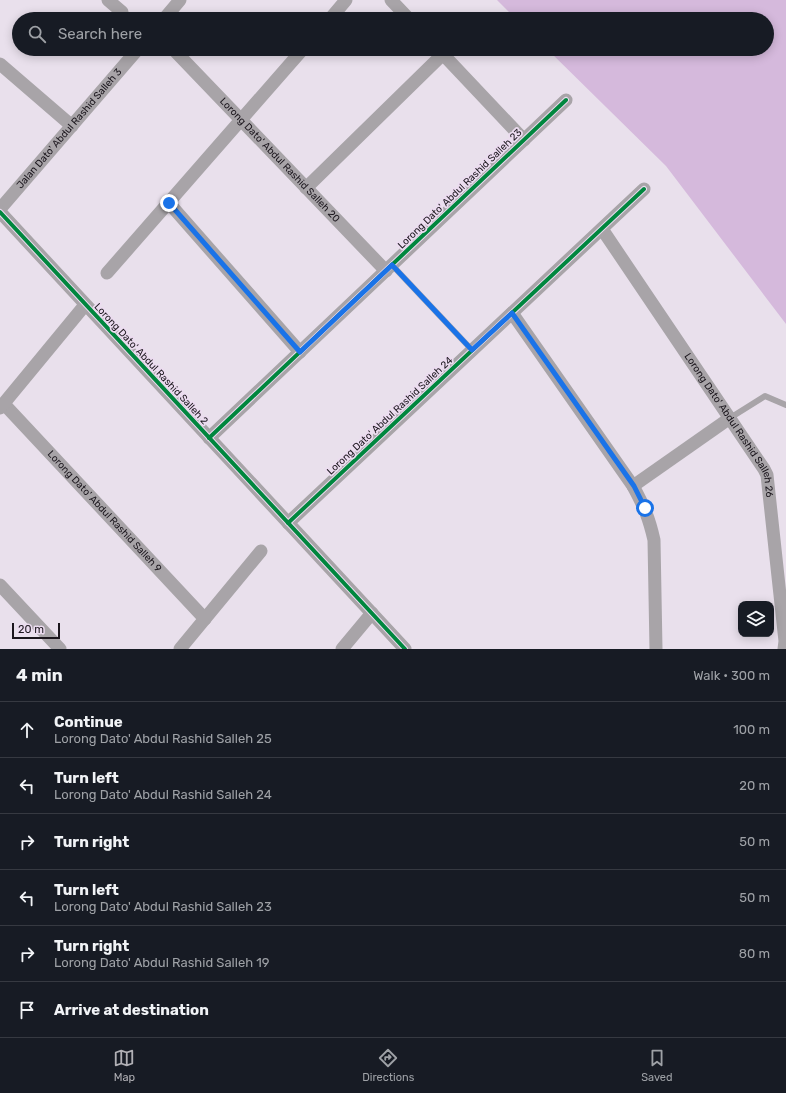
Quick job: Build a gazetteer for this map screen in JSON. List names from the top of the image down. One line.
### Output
{"streets":{"street":["Jalan Dato' Abdul Rashid Salleh 3","Lorong Dato' Abdul Rashid Salleh 20","Lorong Dato' Abdul Rashid Salleh 23","Lorong Dato' Abdul Rashid Salleh 2","Lorong Dato' Abdul Rashid Salleh 24","Lorong Dato' Abdul Rashid Salleh 26","Lorong Dato' Abdul Rashid Salleh 9"]},"crossings":[["Lorong Dato' Abdul Rashid Salleh 20","Lorong Dato' Abdul Rashid Salleh 23"],["Lorong Dato' Abdul Rashid Salleh 23","Lorong Dato' Abdul Rashid Salleh 2"],["Lorong Dato' Abdul Rashid Salleh 2","Lorong Dato' Abdul Rashid Salleh 24"],["Lorong Dato' Abdul Rashid Salleh 24","Lorong Dato' Abdul Rashid Salleh 26"]],"scale_bar":"20 m","page":{"search":"Search here","scale":"20 m","heading":["4 min","Walk · 300 m"],"list":[["Continue","Lorong Dato' Abdul Rashid Salleh 25","100 m"],["Turn left","Lorong Dato' Abdul Rashid Salleh 24","20 m"],["Turn right","50 m"],["Turn left","Lorong Dato' Abdul Rashid Salleh 23","50 m"],["Turn right","Lorong Dato' Abdul Rashid Salleh 19","80 m"],"Arrive at destination"],"nav":["Map","Directions","Saved"]}}
